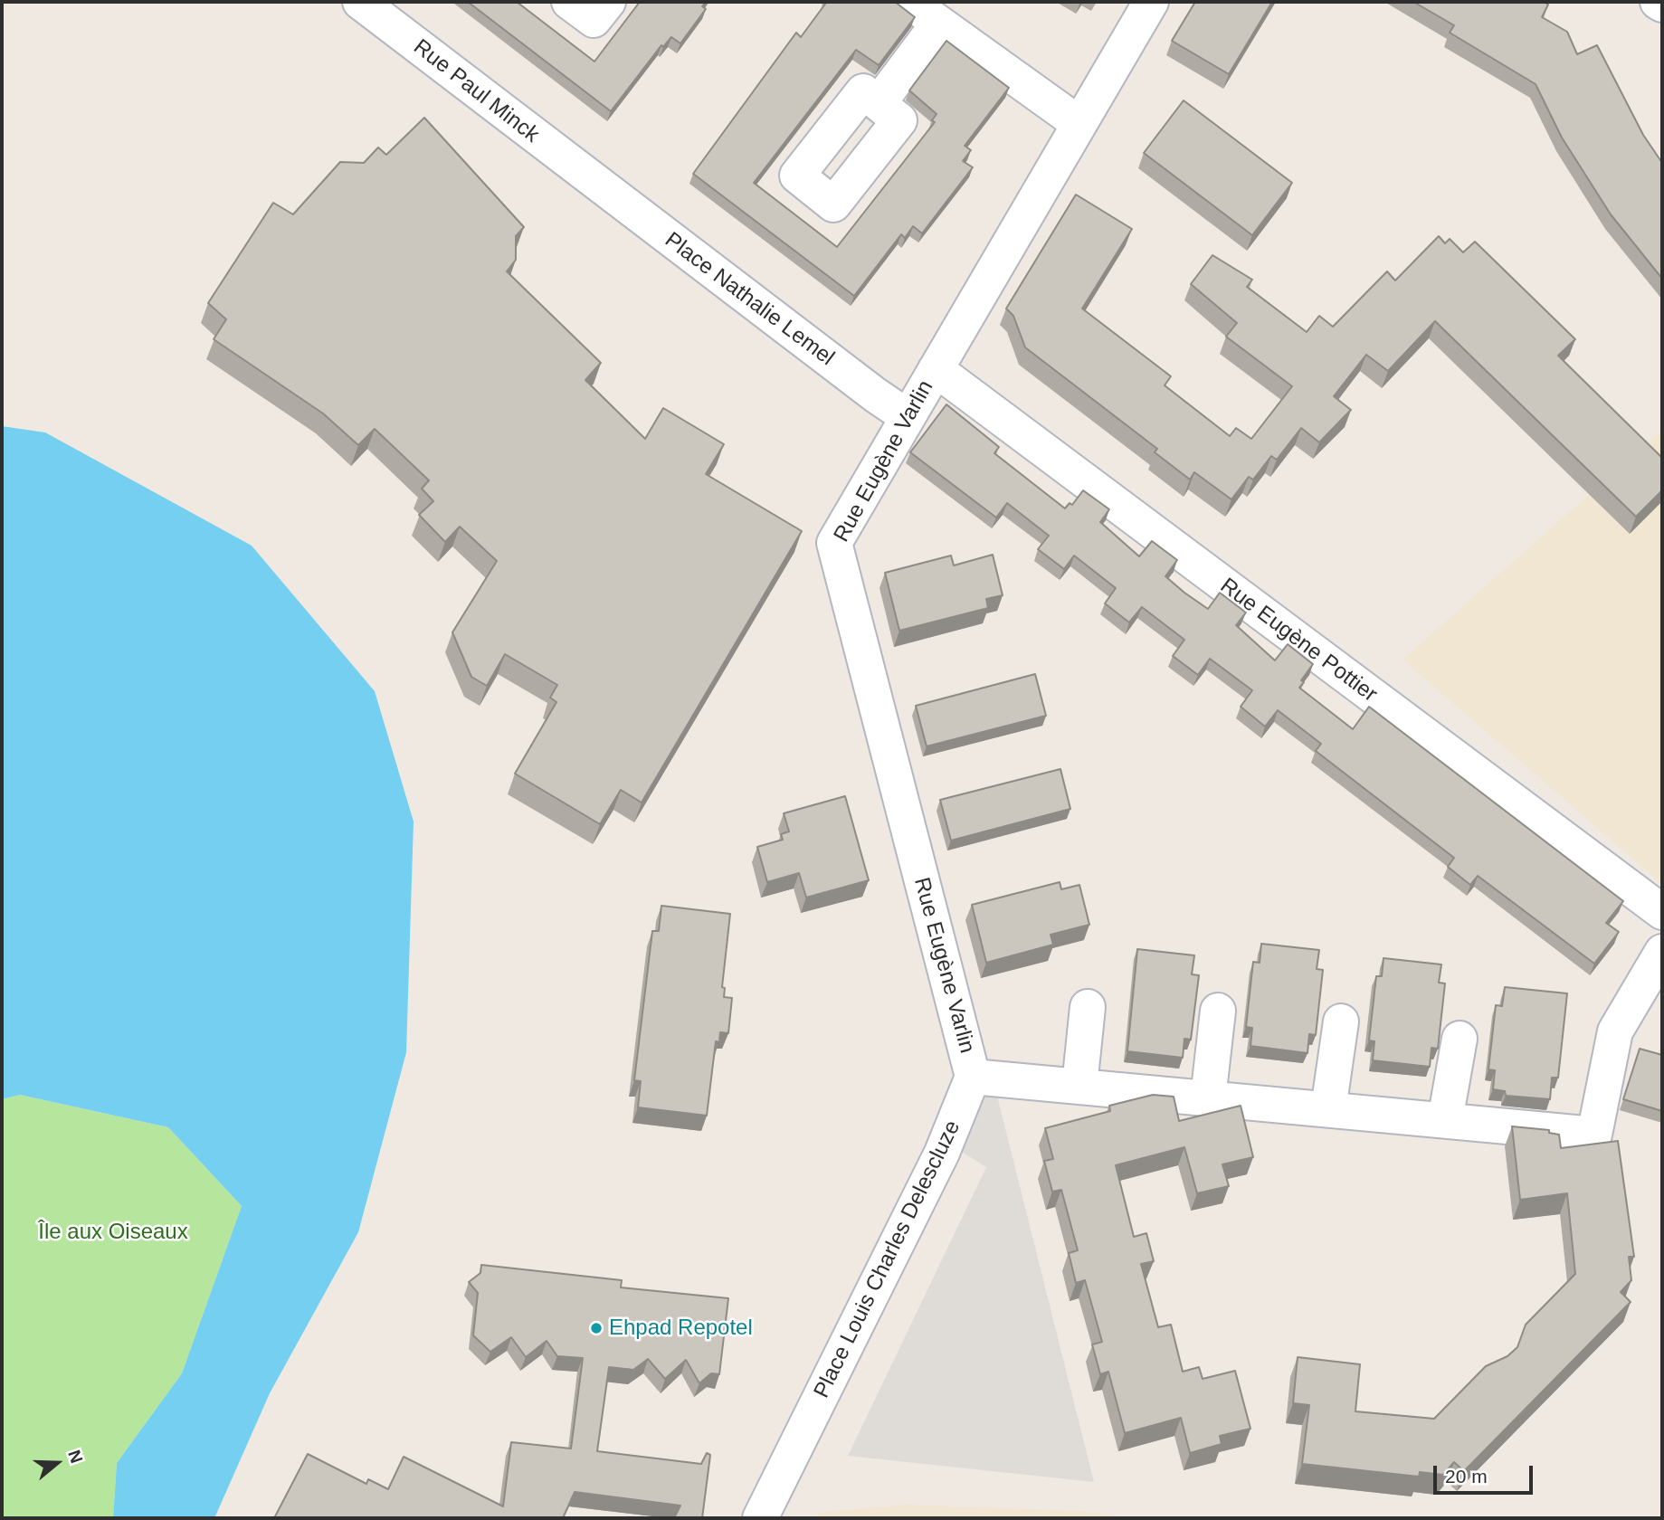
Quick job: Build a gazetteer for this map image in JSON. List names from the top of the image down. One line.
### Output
{"streets":{"street":["Rue Paul Minck","Place Nathalie Lemel","Rue Eugène Varlin","Rue Eugène Pottier","Place Louis Charles Delescluze"]},"crossings":[["Rue Paul Minck","Place Nathalie Lemel"],["Place Nathalie Lemel","Rue Eugène Varlin"],["Rue Eugène Varlin","Rue Eugène Pottier"],["Rue Eugène Varlin","Place Louis Charles Delescluze"]],"parks":["Île aux Oiseaux"],"places":["Ehpad Repotel"],"scale_bar":"20 m","north":"right"}
